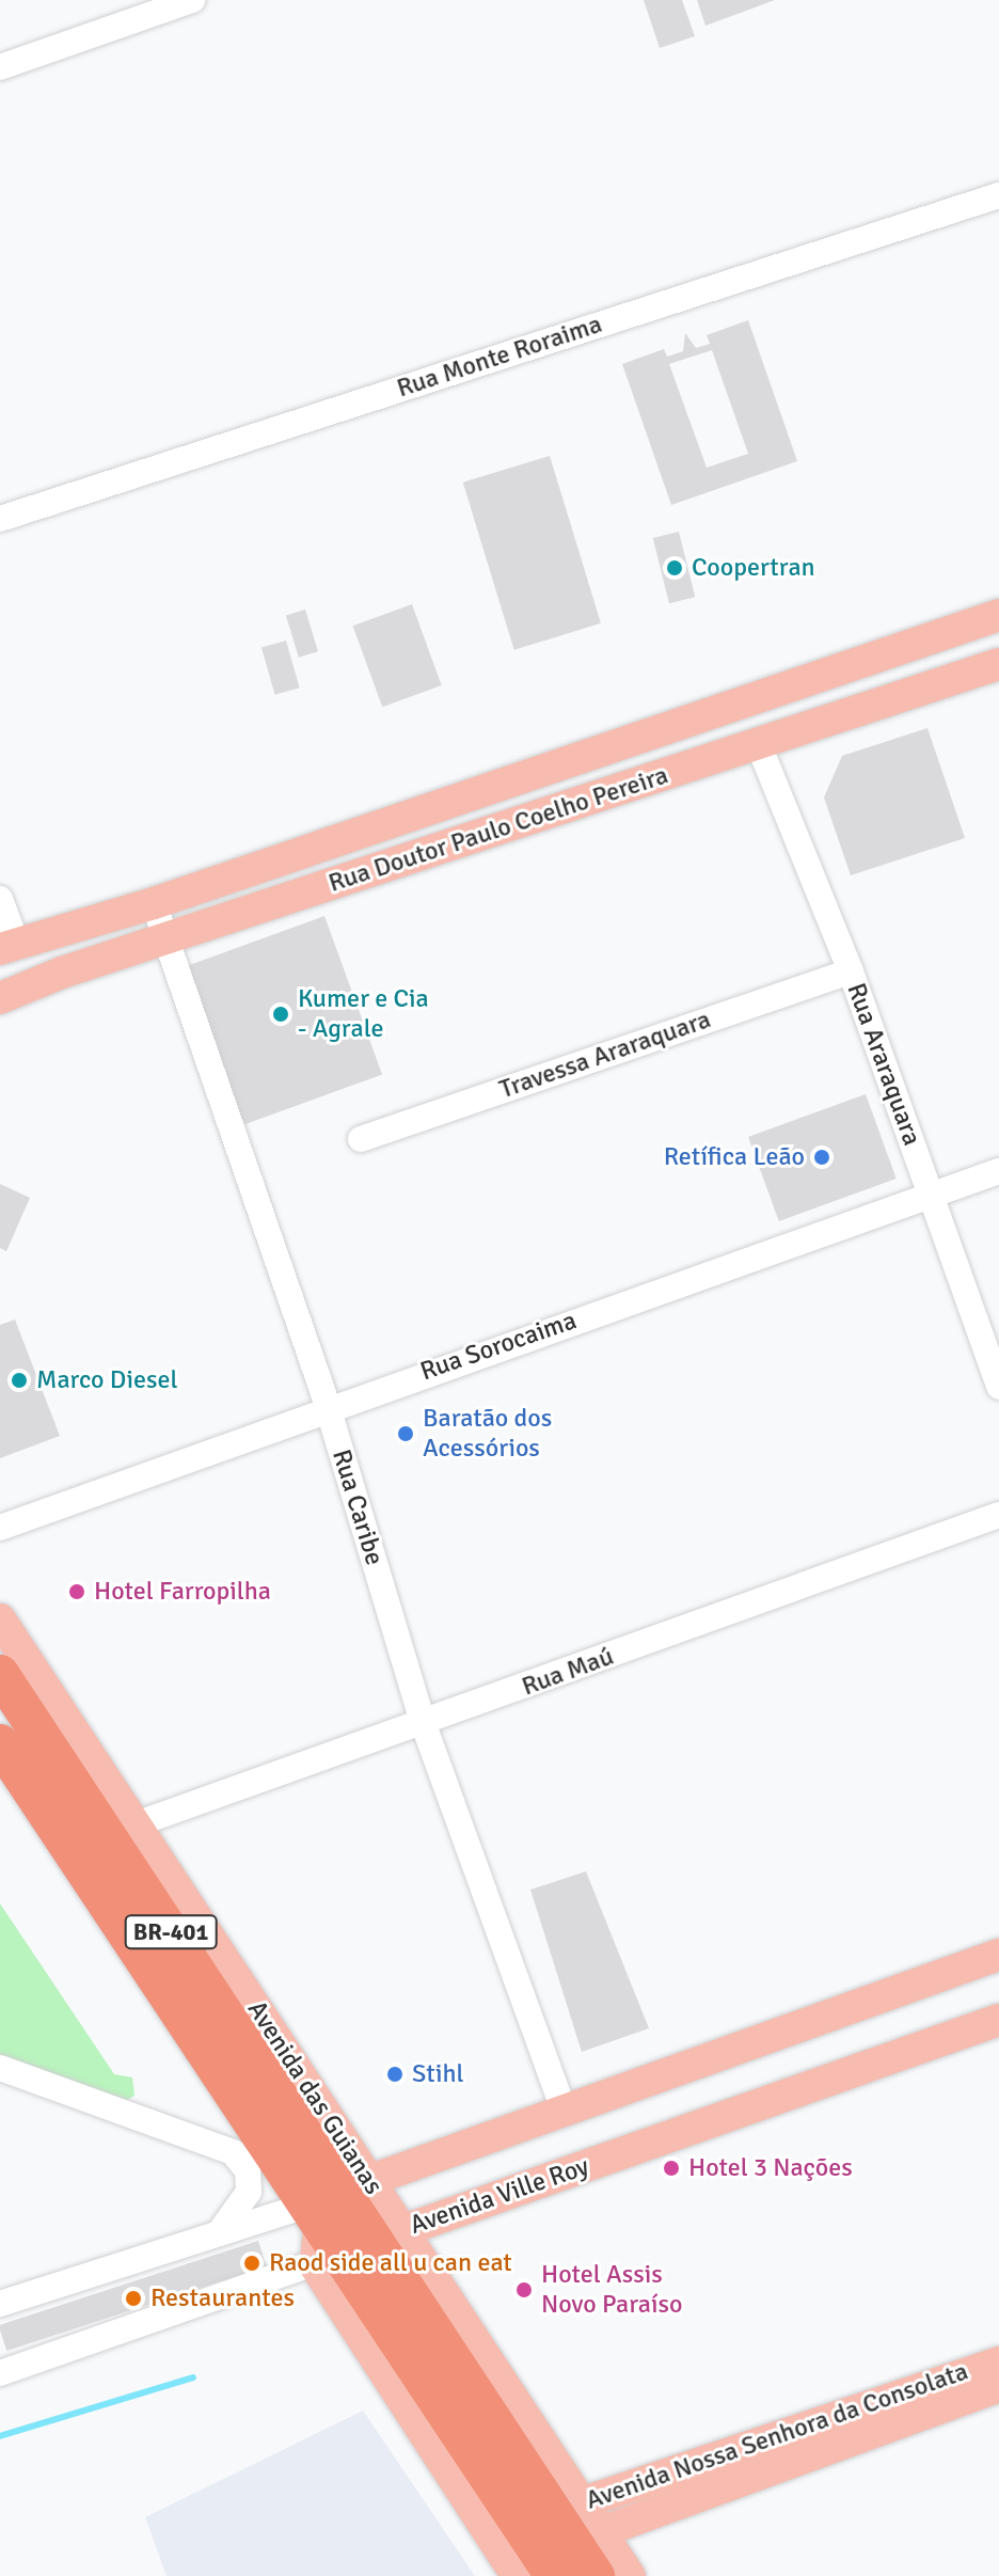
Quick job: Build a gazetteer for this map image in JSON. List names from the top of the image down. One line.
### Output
{"streets":{"highway":["BR-401","Avenida das Guianas"],"main road":["Rua Doutor Paulo Coelho Pereira","Avenida Ville Roy","Avenida Nossa Senhora da Consolata"],"street":["Rua Monte Roraima","Travessa Araraquara","Rua Araraquara","Rua Sorocaima","Rua Caribe","Rua Maú"]},"crossings":[["Rua Doutor Paulo Coelho Pereira","Rua Araraquara"],["Rua Doutor Paulo Coelho Pereira","Rua Caribe"],["Travessa Araraquara","Rua Araraquara"],["Rua Araraquara","Rua Sorocaima"],["Rua Sorocaima","Rua Caribe"],["Rua Caribe","Rua Maú"],["Rua Caribe","Avenida Ville Roy"],["Rua Maú","Avenida das Guianas"],["BR-401","Avenida Ville Roy"],["Avenida das Guianas","Avenida Ville Roy"],["Avenida das Guianas","Avenida Nossa Senhora da Consolata"]],"places":["Coopertran","Kumer e Cia - Agrale","Retífica Leão","Marco Diesel","Baratão dos Acessórios","Hotel Farropilha","Stihl","Hotel 3 Nações","Raod side all u can eat","Hotel Assis Novo Paraíso","Restaurantes"]}
